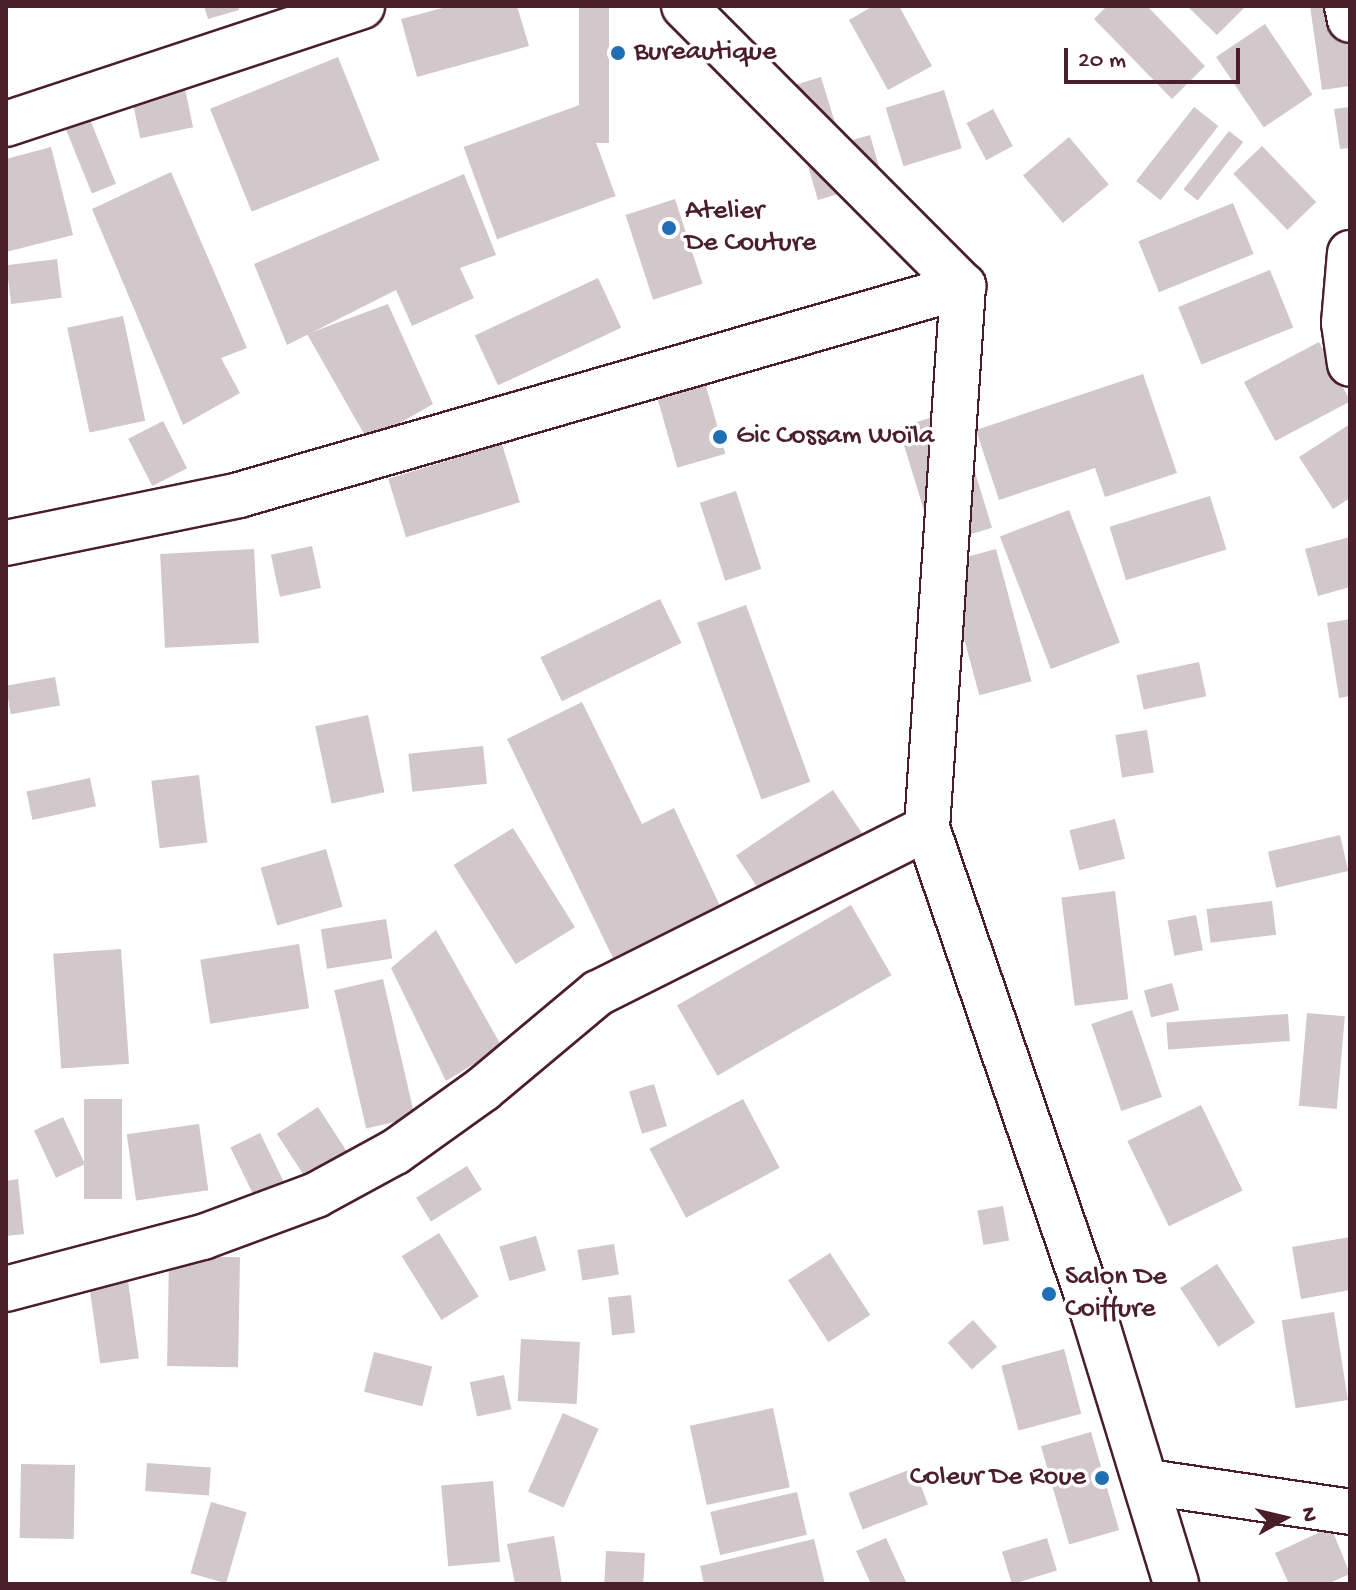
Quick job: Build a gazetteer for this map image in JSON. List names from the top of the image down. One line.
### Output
{"places":["Bureautique","Atelier De Couture","Gic Cossam Woïla","Salon De Coiffure","Coleur De Roue"],"scale_bar":"20 m","north":"right"}
